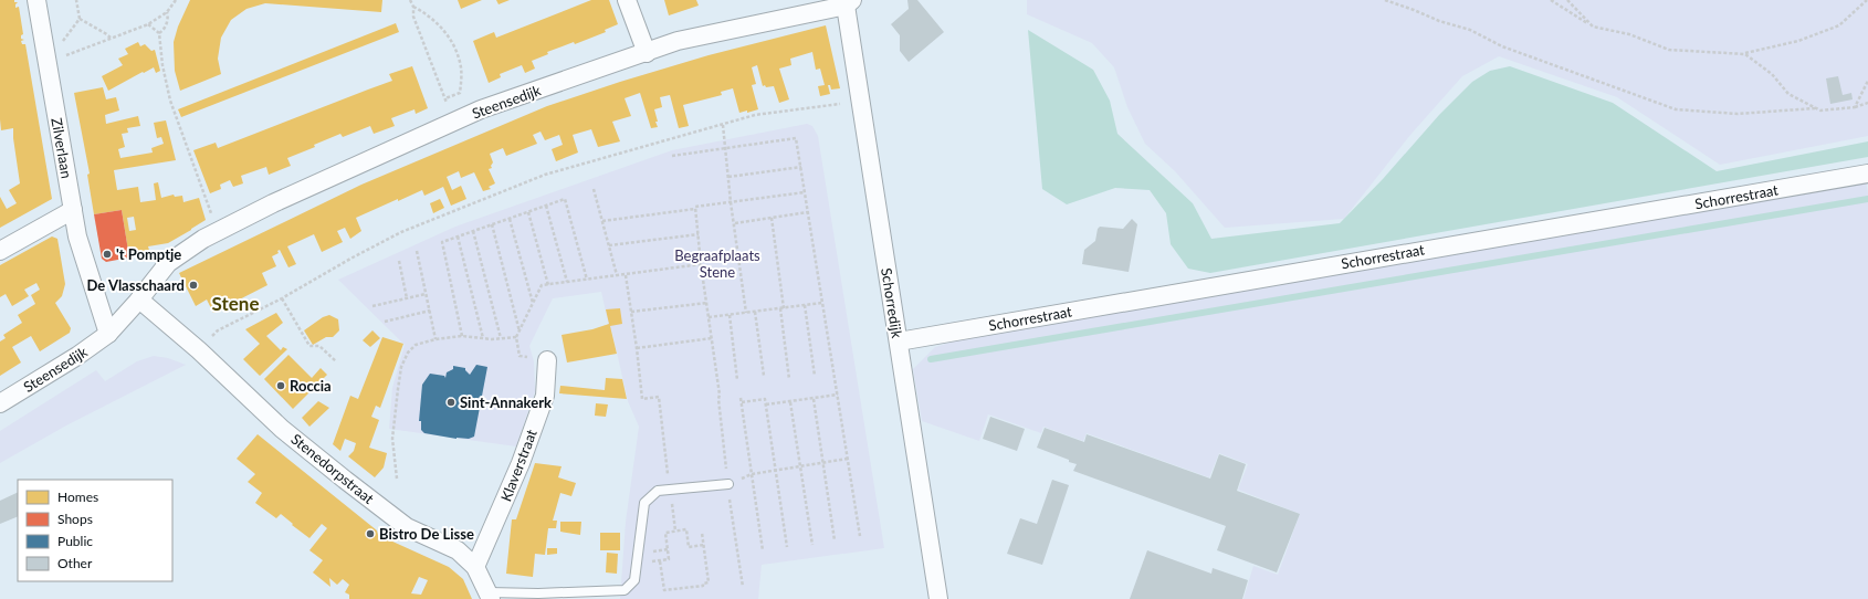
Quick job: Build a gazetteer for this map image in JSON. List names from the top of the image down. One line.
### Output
{"streets":{"street":["Steensedijk","Zilverlaan","Schorrestraat","Schorredijk","Klaverstraat","Stenedorpstraat"]},"crossings":[["Steensedijk","Zilverlaan"],["Steensedijk","Schorredijk"],["Steensedijk","Stenedorpstraat"],["Schorrestraat","Schorredijk"],["Klaverstraat","Stenedorpstraat"]],"districts":["Stene"],"parks":["Begraafplaats Stene"],"places":["'t Pomptje","De Vlasschaard","Roccia","Sint-Annakerk","Bistro De Lisse"],"legend":["Homes","Shops","Public","Other"]}
